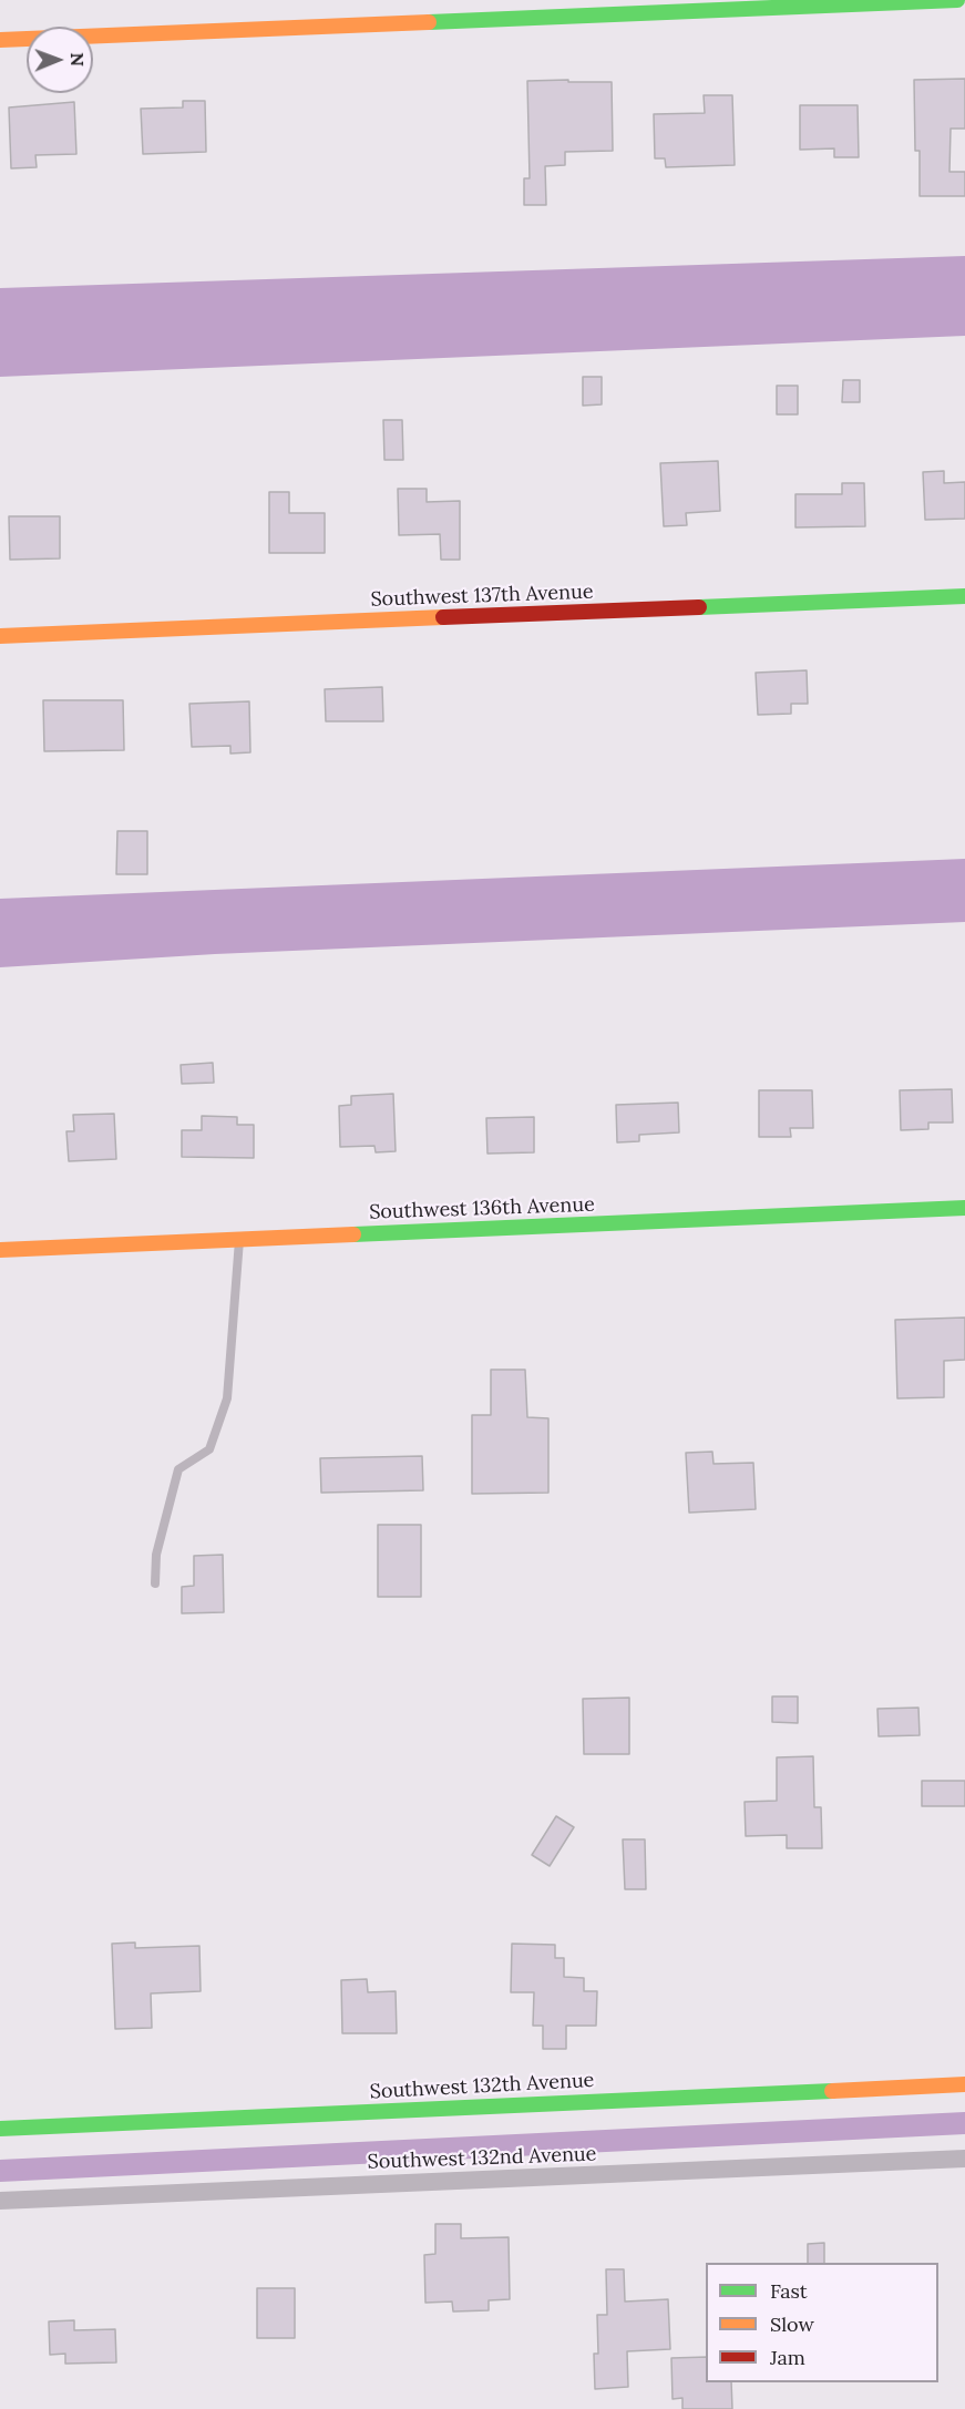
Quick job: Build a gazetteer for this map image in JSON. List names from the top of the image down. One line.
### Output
{"streets":{"street":["Southwest 137th Avenue","Southwest 136th Avenue","Southwest 132th Avenue","Southwest 132nd Avenue"]},"legend":["Fast","Slow","Jam"],"north":"right"}
